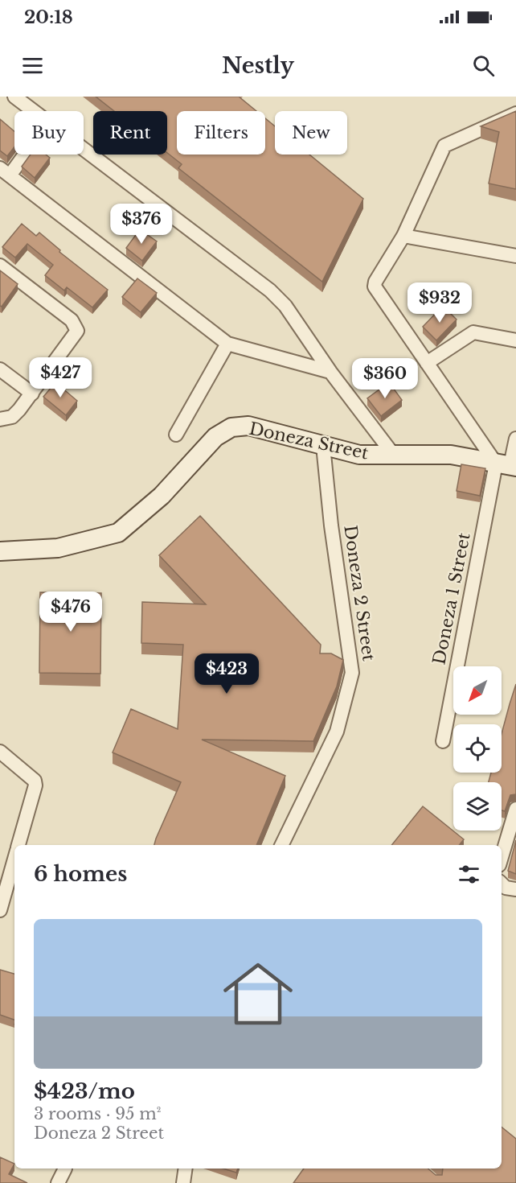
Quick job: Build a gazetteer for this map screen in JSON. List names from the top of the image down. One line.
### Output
{"streets":{"street":["Doneza Street","Doneza 2 Street","Doneza 1 Street"]},"crossings":[["Doneza Street","Doneza 2 Street"],["Doneza Street","Doneza 1 Street"]],"north":"bottom left","page":{"status":"20:18","header":"Nestly","chip":["Buy","Rent","Filters","New"],"price":["$376","$932","$427","$360","$476","$423"],"heading":"6 homes","list":[{"name":"$423/mo","note":"3 rooms · 95 m² · Doneza 2 Street"}]}}
